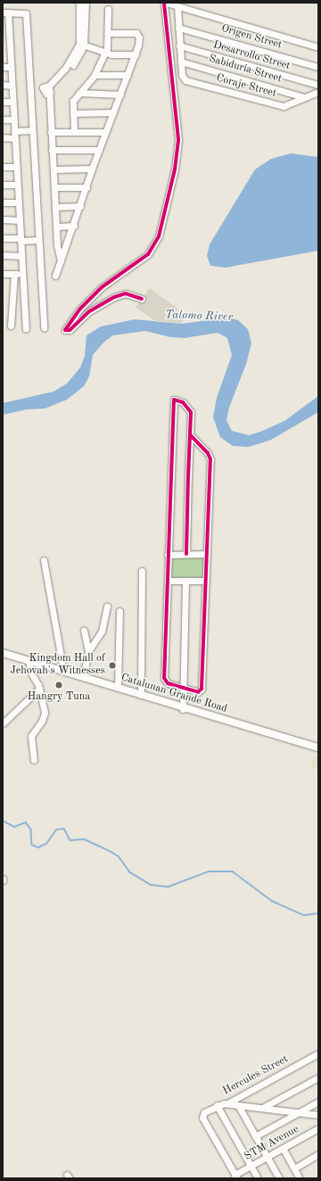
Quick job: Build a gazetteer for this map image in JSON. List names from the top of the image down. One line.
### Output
{"streets":{"main road":["Catalunan Grande Road"],"street":["Origen Street","Desarrollo Street","Sabiduria Street","Coraje Street","Hercules Street","STM Avenue"]},"crossings":[["Sabiduria Street","Coraje Street"],["Hercules Street","STM Avenue"]],"water":["Talomo River"],"places":["Kingdom Hall of Jehovah's Witnesses","Hangry Tuna"]}
